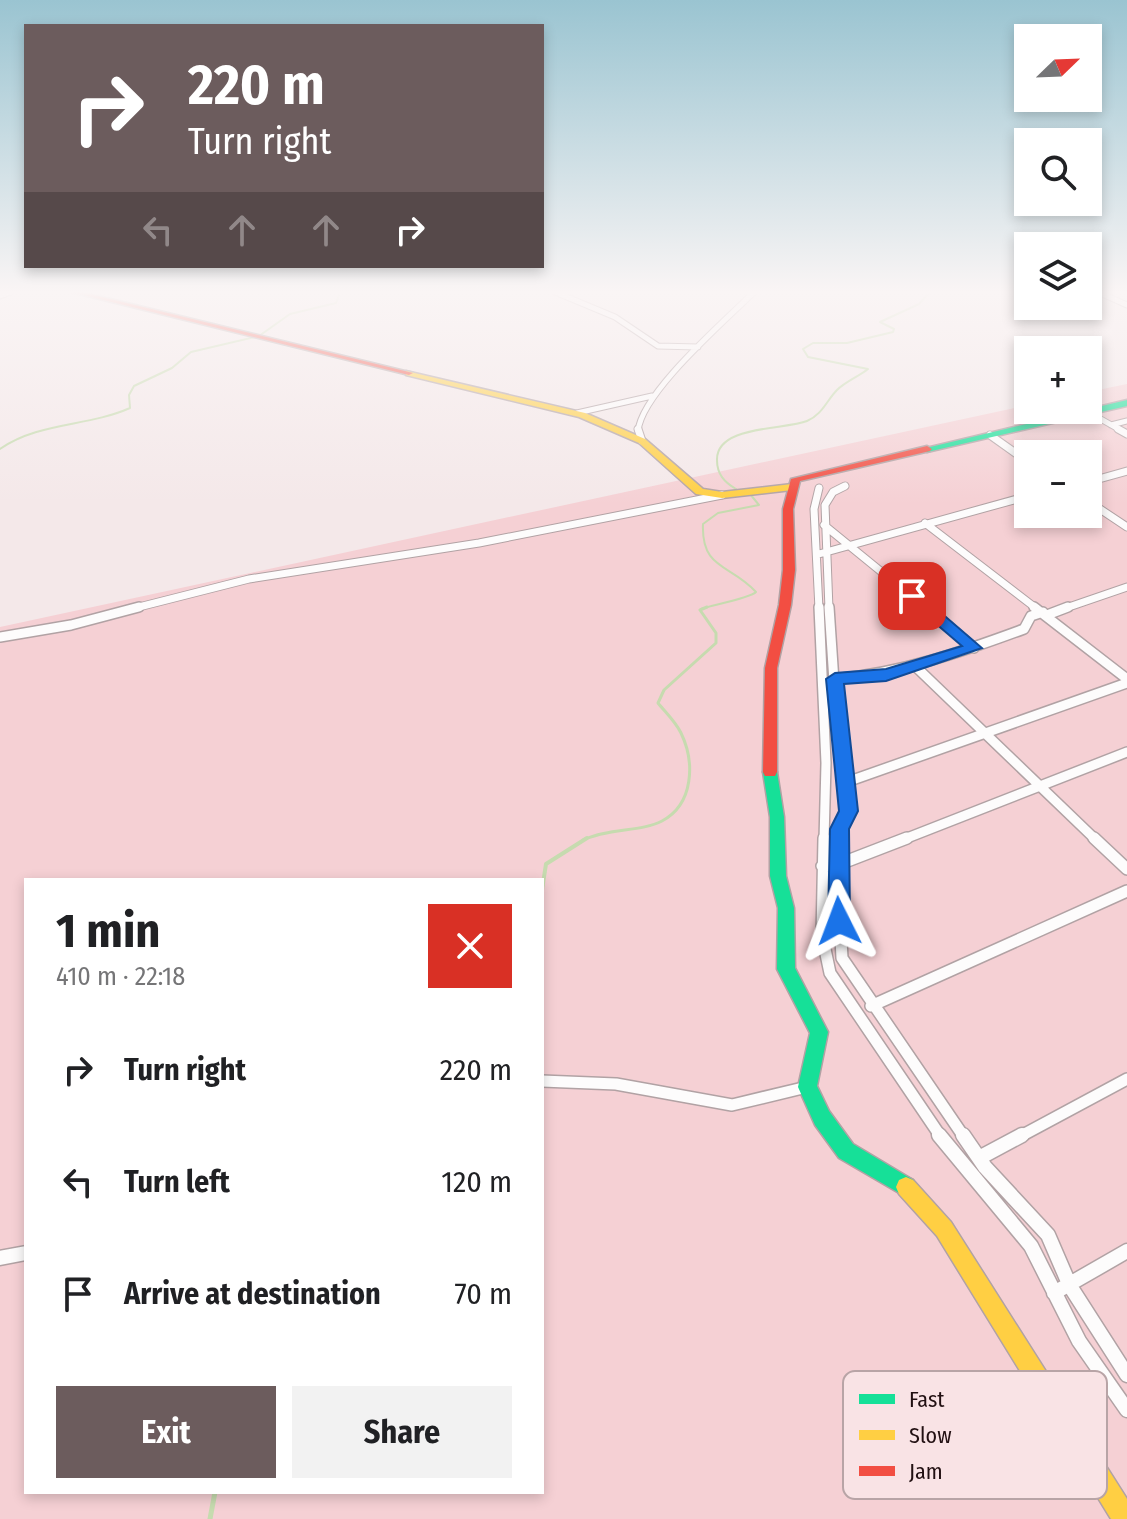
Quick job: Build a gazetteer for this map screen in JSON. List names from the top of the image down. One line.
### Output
{"legend":["Fast","Slow","Jam"],"north":"top right","page":{"map_buttons":["+","−"],"turn":["220 m","Turn right"],"heading":["1 min","410 m · 22:18"],"list":[{"name":"Turn right","value":"220 m"},{"name":"Turn left","value":"120 m"},{"name":"Arrive at destination","value":"70 m"}],"buttons":["Exit","Share"]}}
